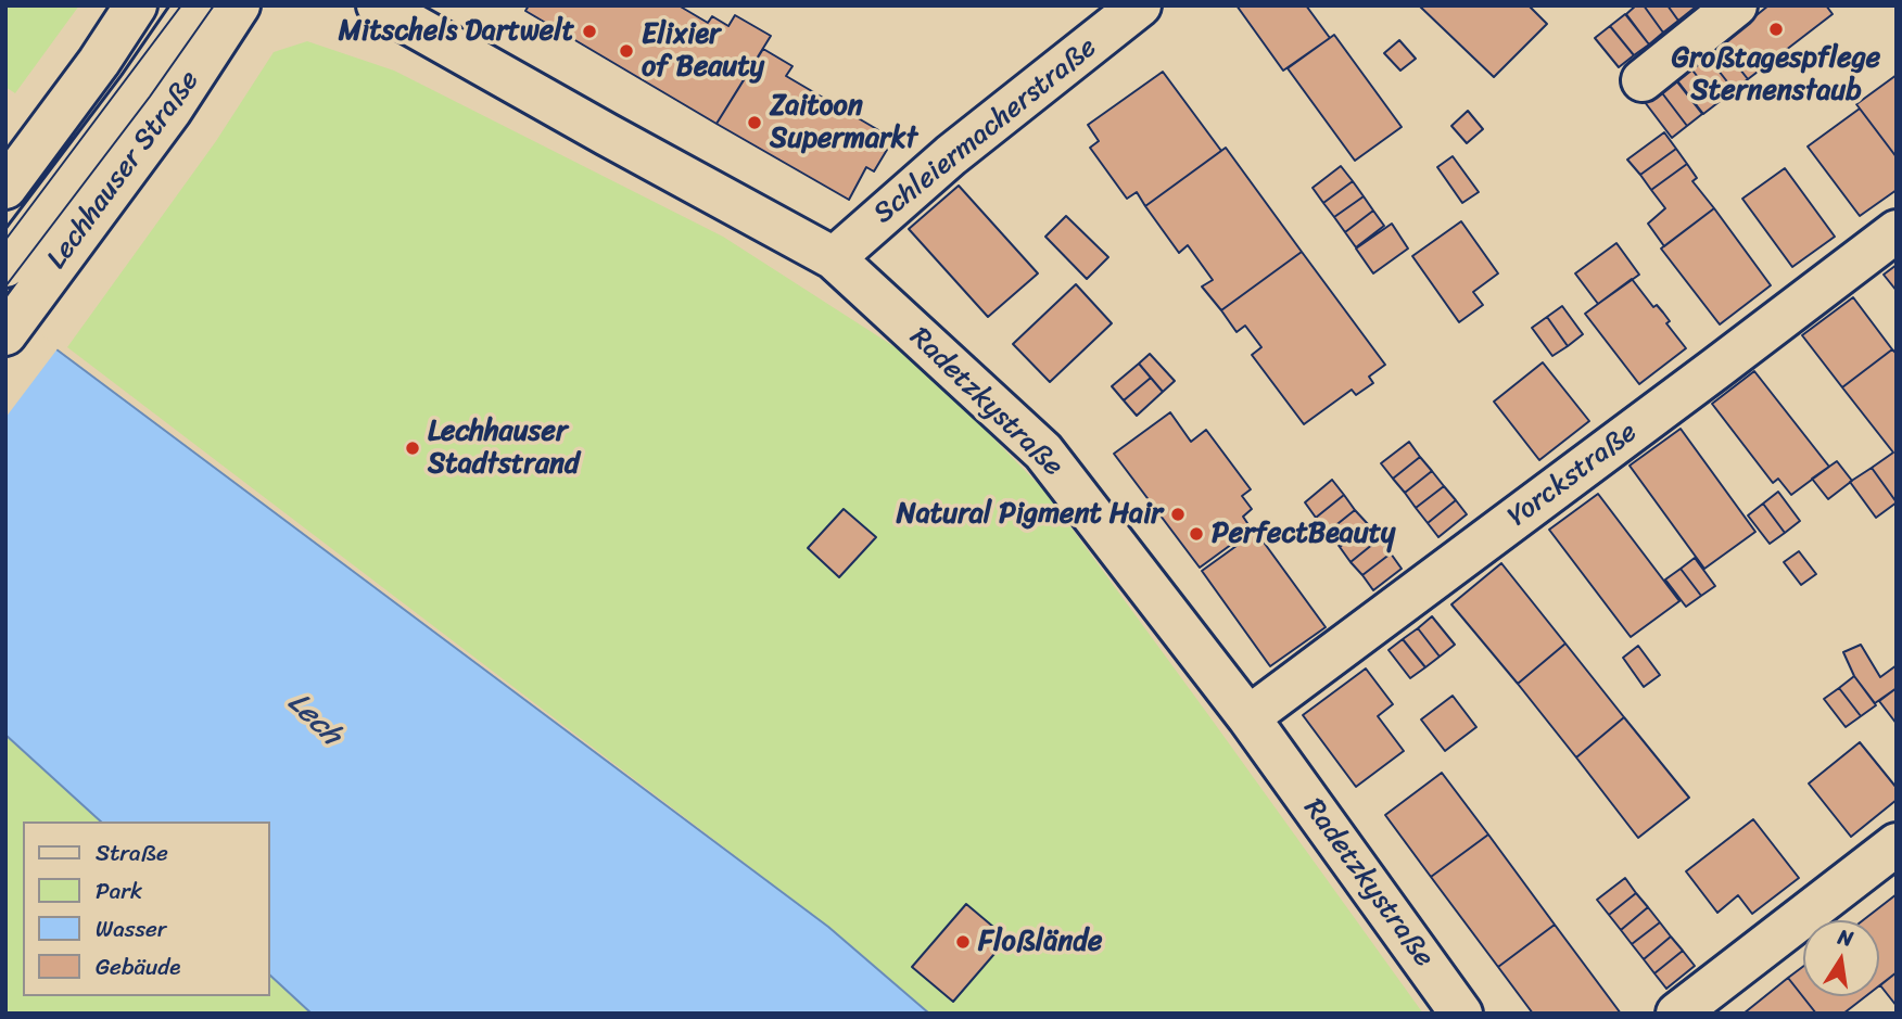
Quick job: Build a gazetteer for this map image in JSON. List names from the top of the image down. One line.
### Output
{"streets":{"street":["Schleiermacherstraße","Lechhauser Straße","Radetzkystraße","Yorckstraße"]},"crossings":[["Schleiermacherstraße","Radetzkystraße"],["Radetzkystraße","Yorckstraße"]],"water":["Lech"],"places":["Großtagespflege Sternenstaub","Mitschels Dartwelt","Elixier of Beauty","Zaitoon Supermarkt","Lechhauser Stadtstrand","Natural Pigment Hair","PerfectBeauty","Floßlände"],"legend":["Straße","Park","Wasser","Gebäude"],"north":"top"}
